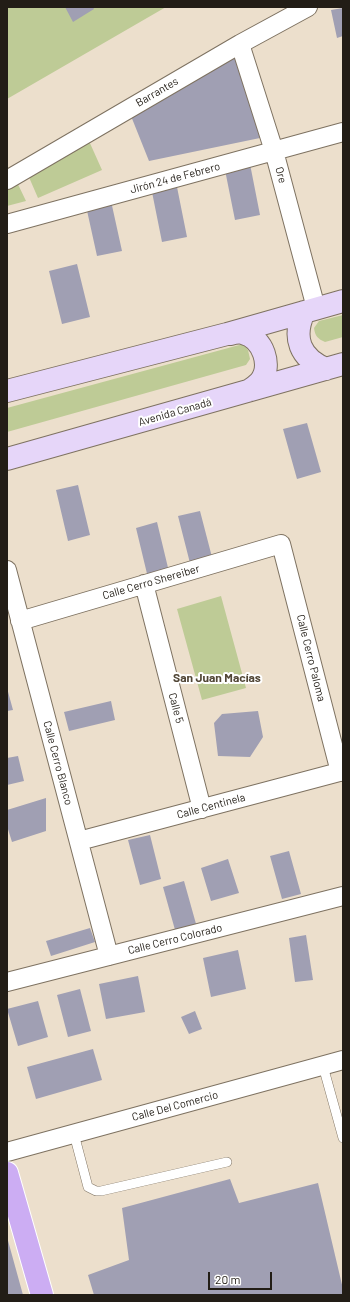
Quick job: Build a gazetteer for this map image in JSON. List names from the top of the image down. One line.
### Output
{"streets":{"main road":["Avenida Canadá"],"street":["Barrantes","Ore","Jirón 24 de Febrero","Calle Cerro Shereiber","Calle Cerro Paloma","Calle 5","Calle Cerro Blanco","Calle Centinela","Calle Cerro Colorado","Calle Del Comercio"]},"crossings":[["Barrantes","Ore"],["Ore","Jirón 24 de Febrero"],["Calle Cerro Shereiber","Calle Cerro Paloma"],["Calle Cerro Shereiber","Calle 5"],["Calle Cerro Shereiber","Calle Cerro Blanco"],["Calle Cerro Paloma","Calle Centinela"],["Calle 5","Calle Centinela"],["Calle Cerro Blanco","Calle Centinela"],["Calle Cerro Blanco","Calle Cerro Colorado"]],"districts":["San Juan Macías"],"scale_bar":"20 m"}
